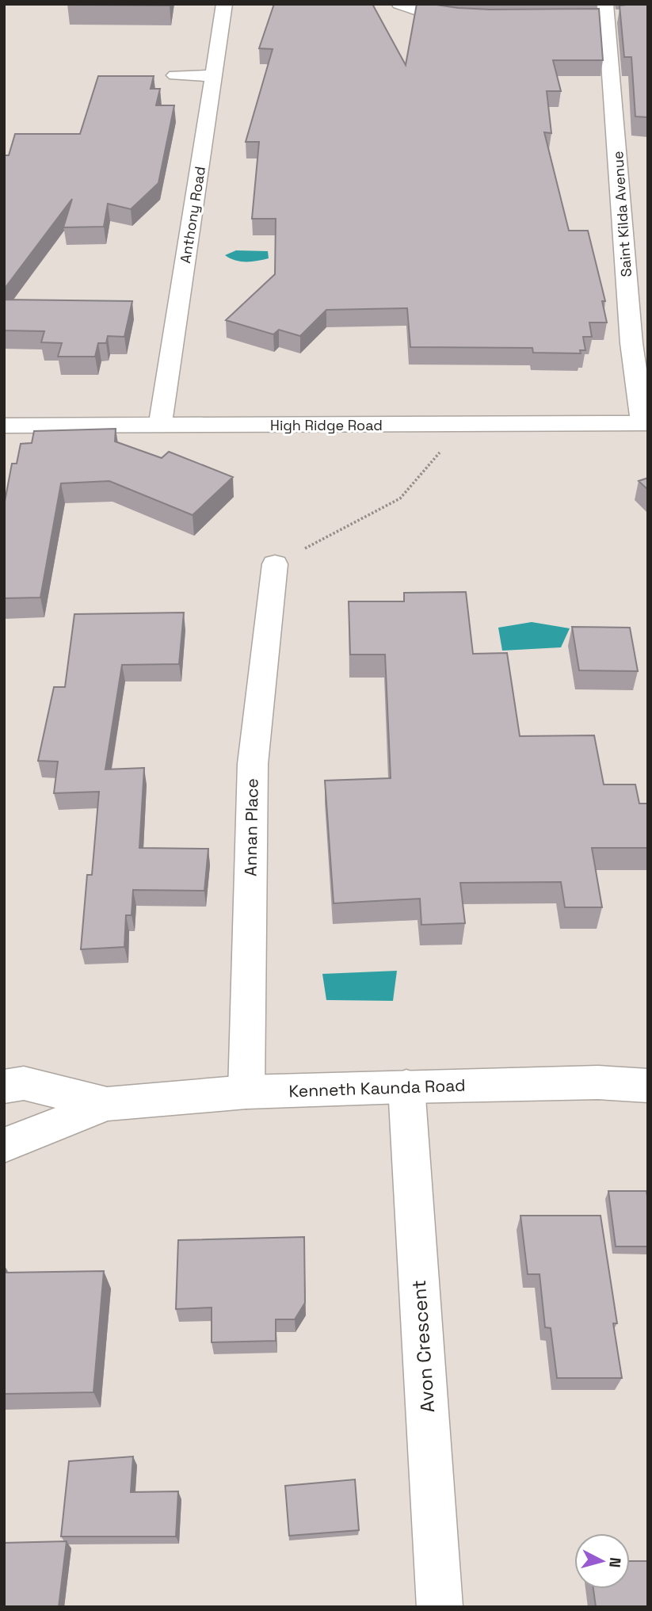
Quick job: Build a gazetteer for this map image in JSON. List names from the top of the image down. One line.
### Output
{"streets":{"street":["Saint Kilda Avenue","Anthony Road","High Ridge Road","Annan Place","Kenneth Kaunda Road","Avon Crescent"]},"crossings":[["Saint Kilda Avenue","High Ridge Road"],["Anthony Road","High Ridge Road"],["Annan Place","Kenneth Kaunda Road"],["Kenneth Kaunda Road","Avon Crescent"]],"north":"right"}
